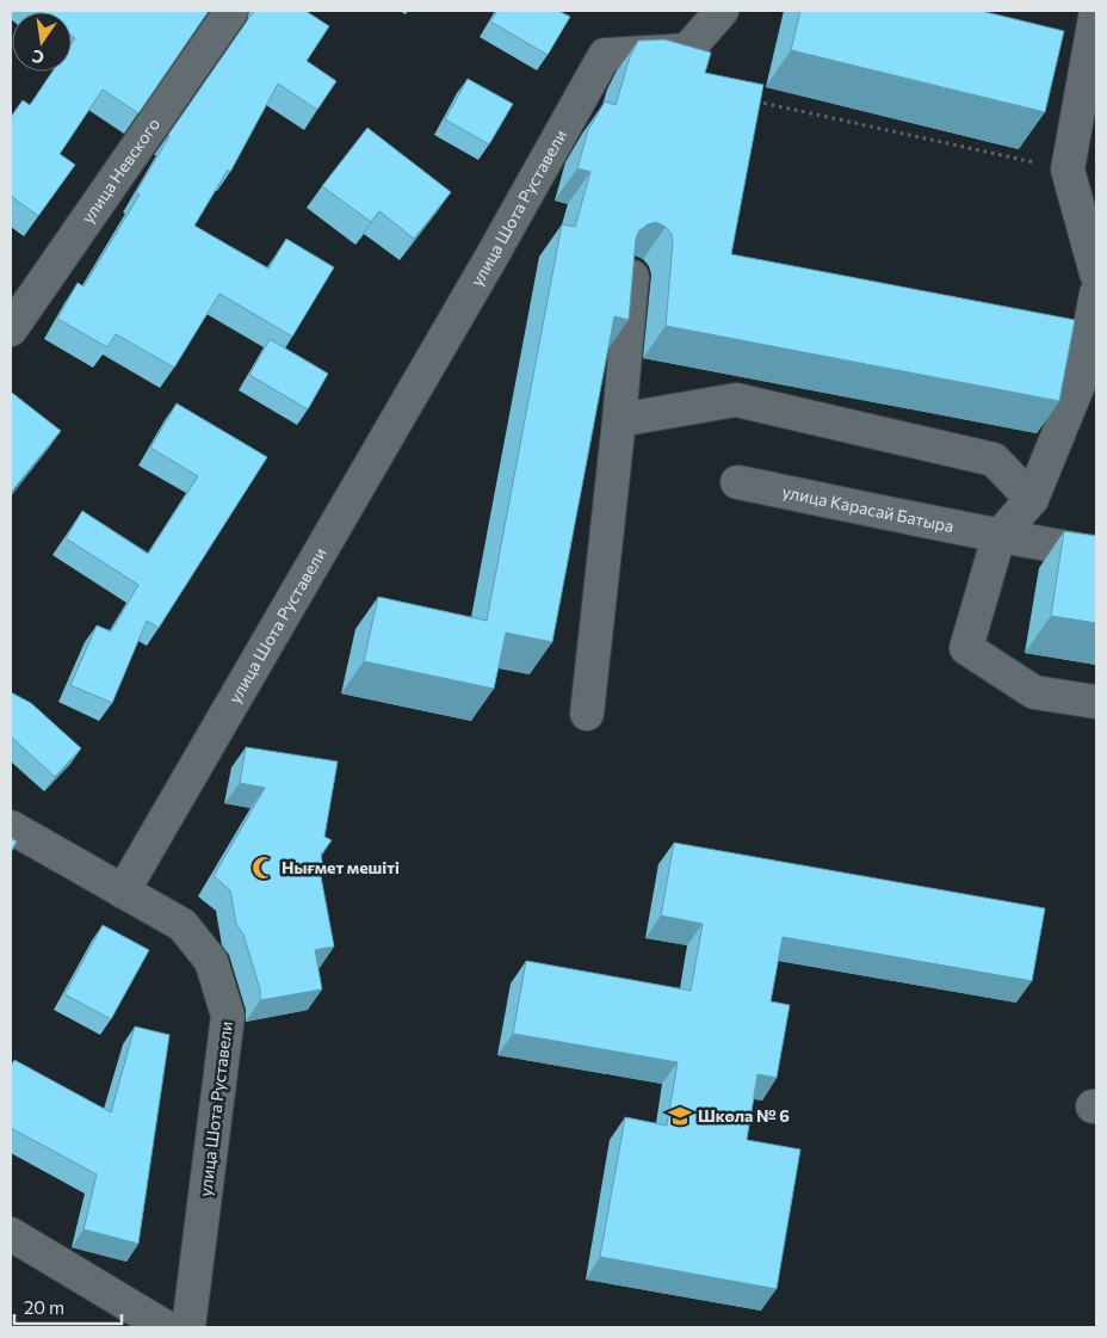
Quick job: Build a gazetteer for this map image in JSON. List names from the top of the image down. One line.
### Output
{"streets":{"street":["улица Невского","улица Шота Руставели","улица Карасай Батыра"]},"places":{"mosque":["Нығмет мешіті"],"school or university":["Школа № 6"]},"scale_bar":"20 m","north":"bottom"}
